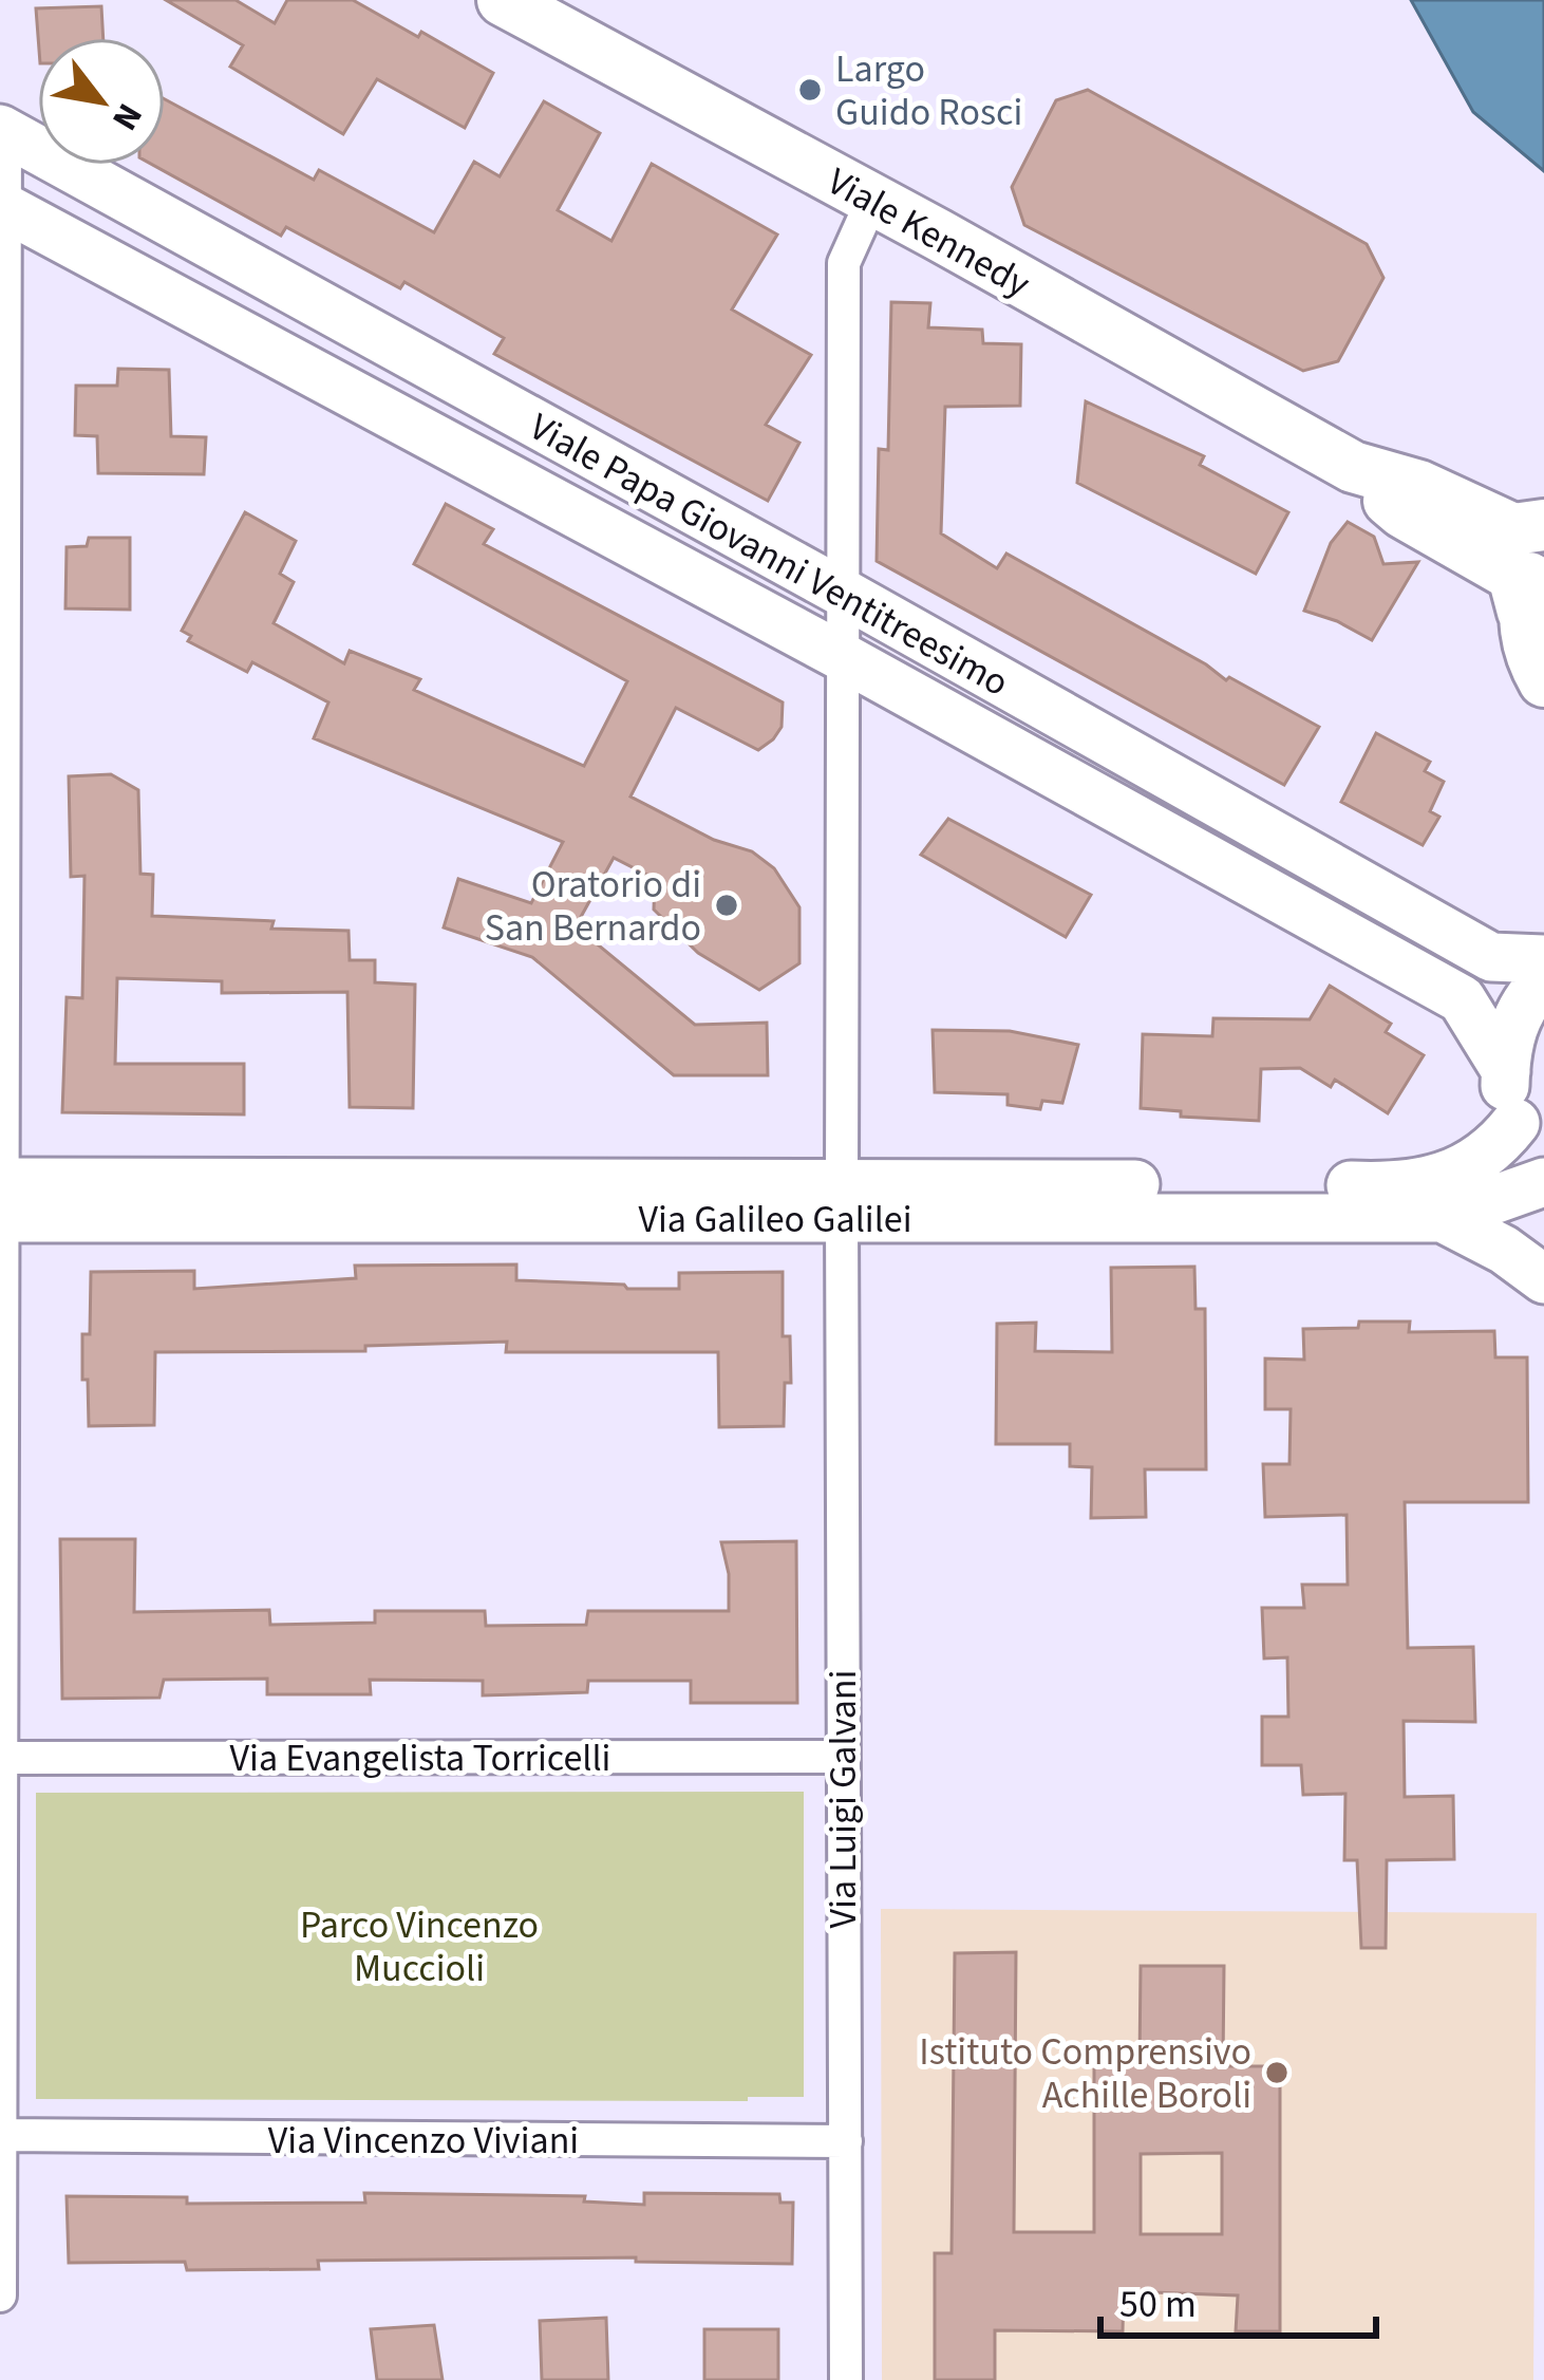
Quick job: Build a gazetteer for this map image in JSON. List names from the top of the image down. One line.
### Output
{"streets":{"main road":["Viale Kennedy"],"street":["Viale Papa Giovanni Ventitreesimo","Via Galileo Galilei","Via Evangelista Torricelli","Via Luigi Galvani","Via Vincenzo Viviani"]},"crossings":[["Viale Kennedy","Via Luigi Galvani"],["Viale Papa Giovanni Ventitreesimo","Via Luigi Galvani"],["Via Galileo Galilei","Via Luigi Galvani"],["Via Evangelista Torricelli","Via Luigi Galvani"],["Via Luigi Galvani","Via Vincenzo Viviani"]],"parks":["Parco Vincenzo Muccioli"],"places":["Largo Guido Rosci","Oratorio di San Bernardo","Istituto Comprensivo Achille Boroli"],"scale_bar":"50 m","north":"bottom right"}
